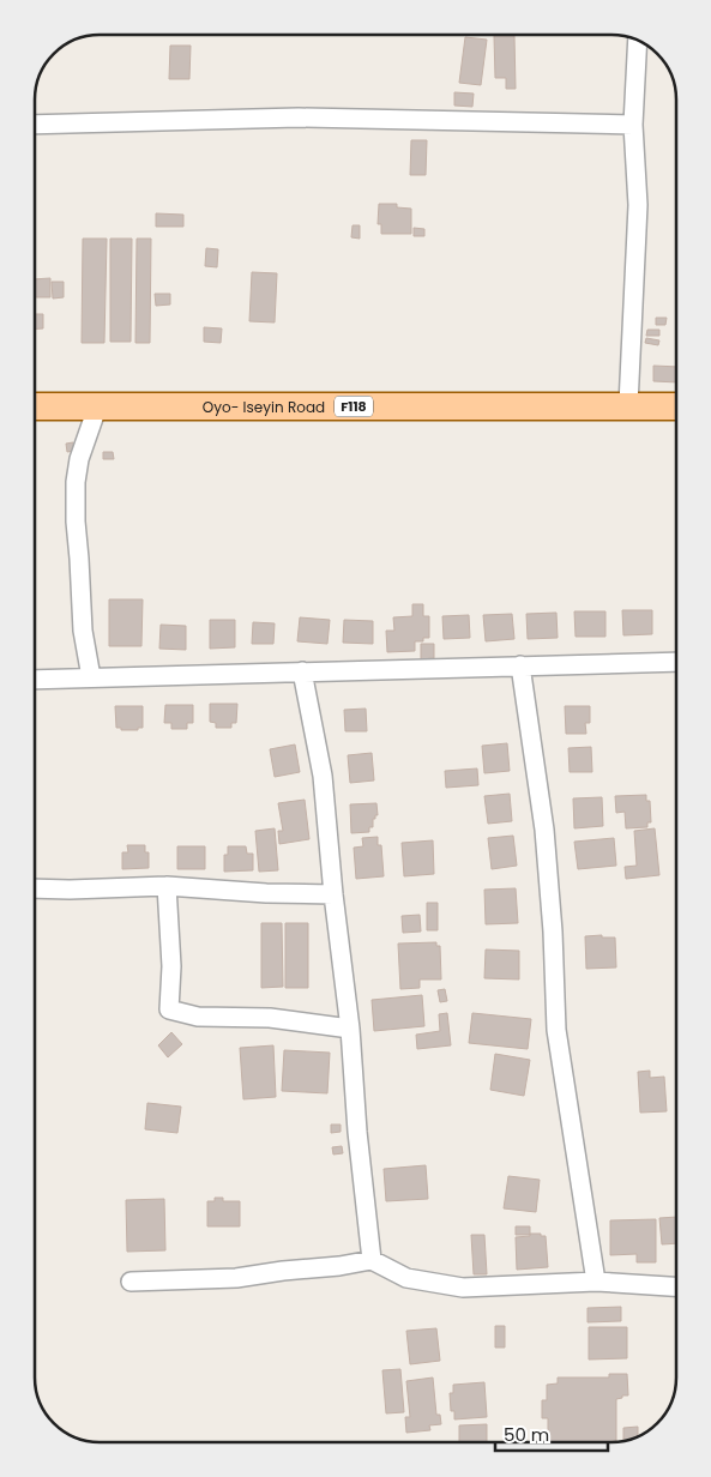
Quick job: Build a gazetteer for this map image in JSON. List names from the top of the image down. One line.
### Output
{"streets":{"main road":["Oyo- Iseyin Road","F118"]},"scale_bar":"50 m"}
